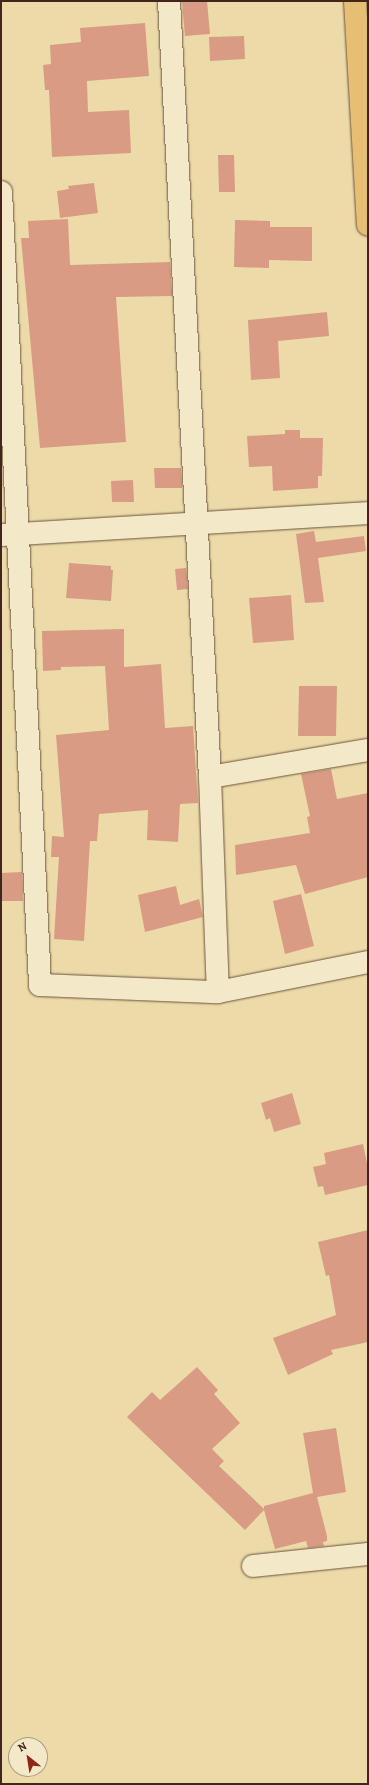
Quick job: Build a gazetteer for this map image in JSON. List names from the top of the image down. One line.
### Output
{"north":"top left"}
